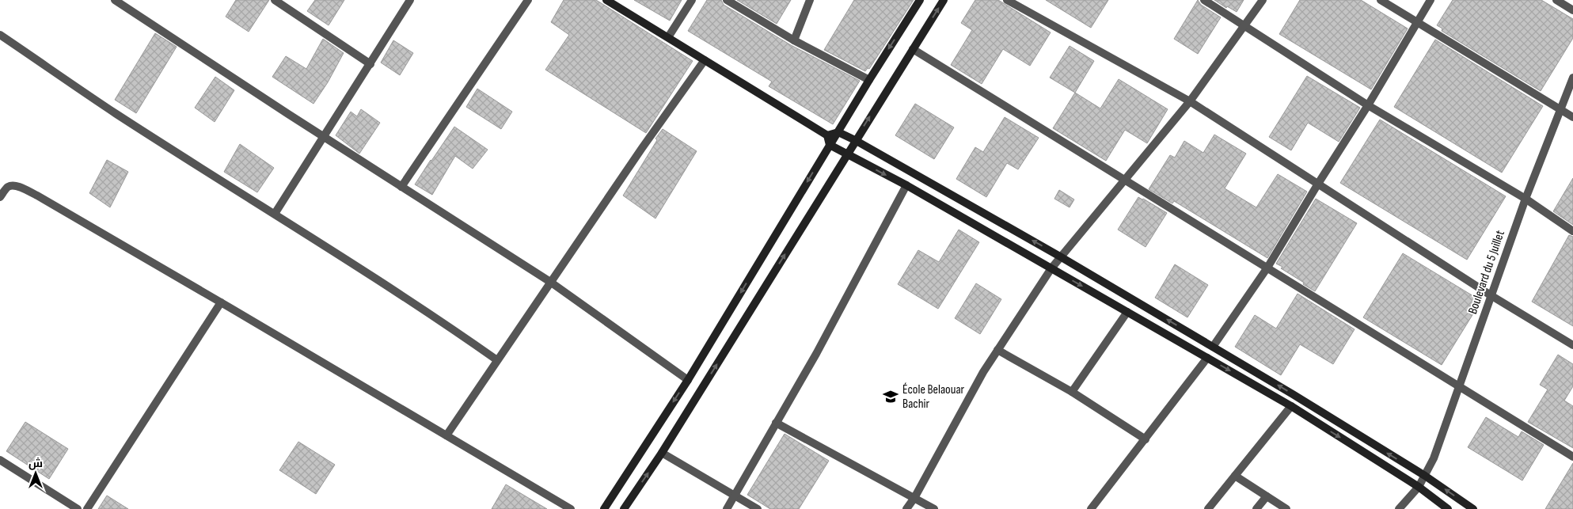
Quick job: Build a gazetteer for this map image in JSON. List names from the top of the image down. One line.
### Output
{"streets":{"street":["Boulevard du 5 Juillet"]},"places":{"school or university":["École Belaouar Bachir"]},"north":"top"}
